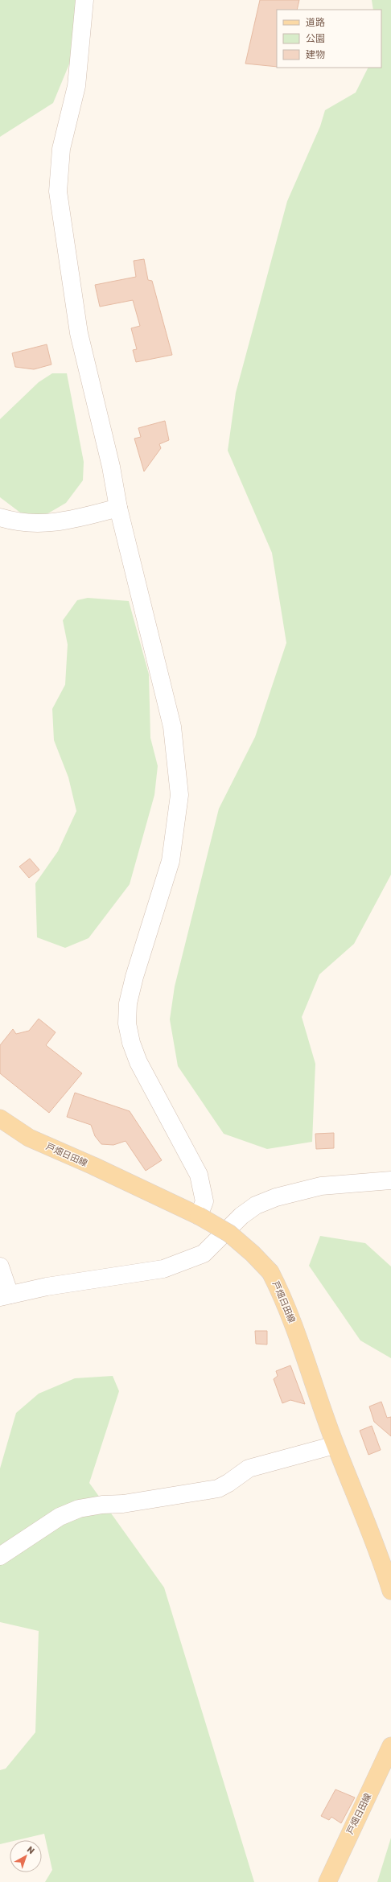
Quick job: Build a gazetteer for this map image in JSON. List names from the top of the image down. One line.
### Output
{"streets":{"main road":["戸畑日田線"]},"legend":["道路","公園","建物"],"north":"top right"}
